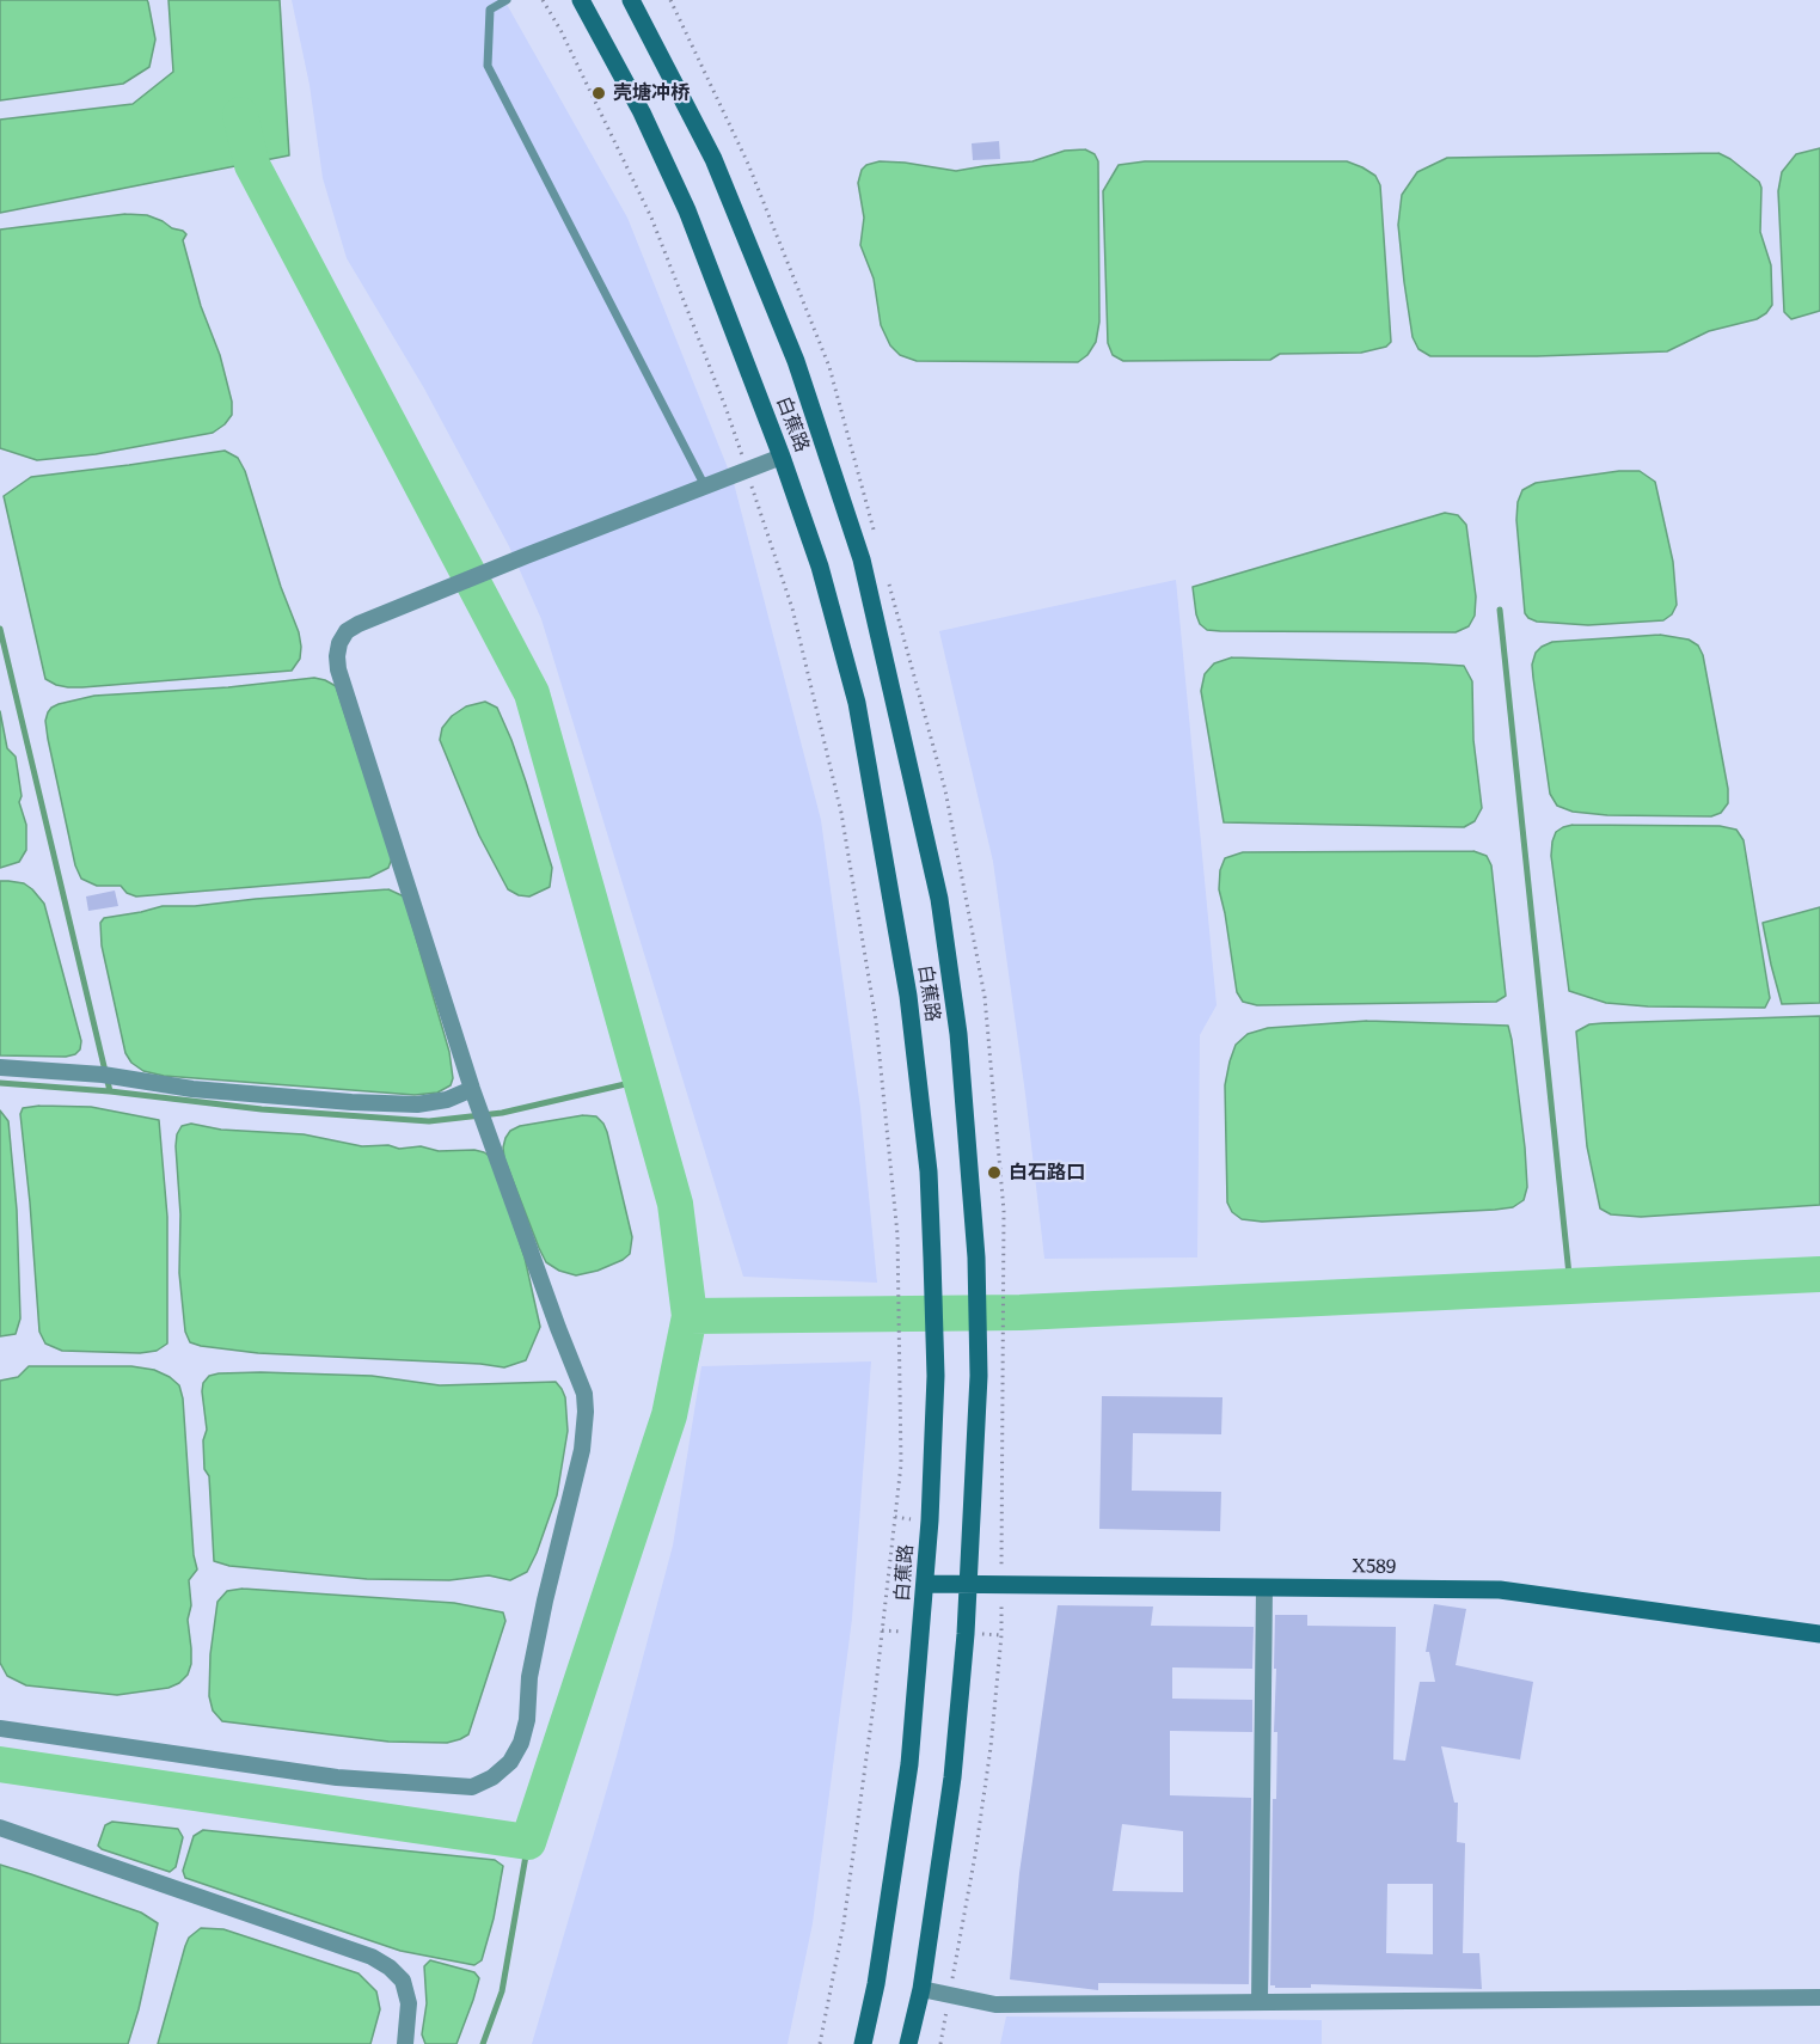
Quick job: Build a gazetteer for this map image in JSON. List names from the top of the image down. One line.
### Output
{"streets":{"main road":["白蕉路","X589"]},"crossings":[["白蕉路","X589"]],"places":["壳塘冲桥","白石路口"]}
